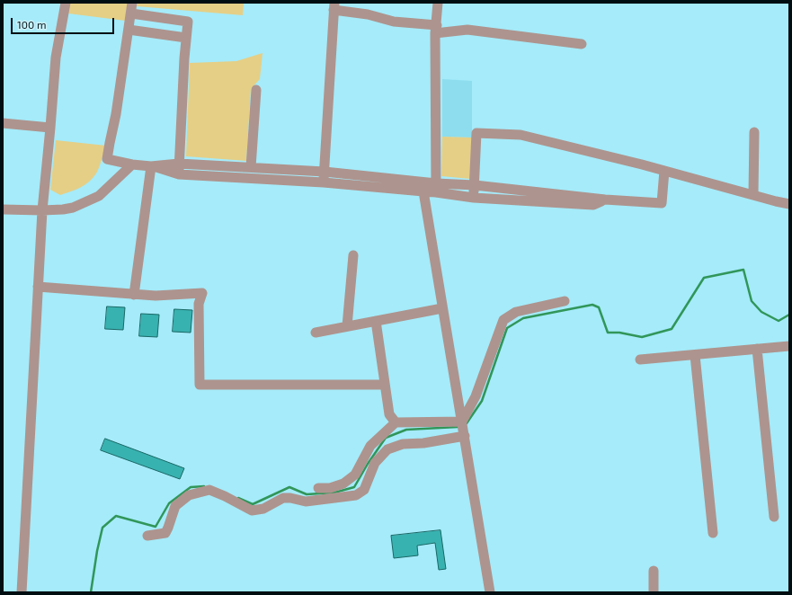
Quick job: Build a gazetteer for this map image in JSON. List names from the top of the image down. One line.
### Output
{"scale_bar":"100 m"}
